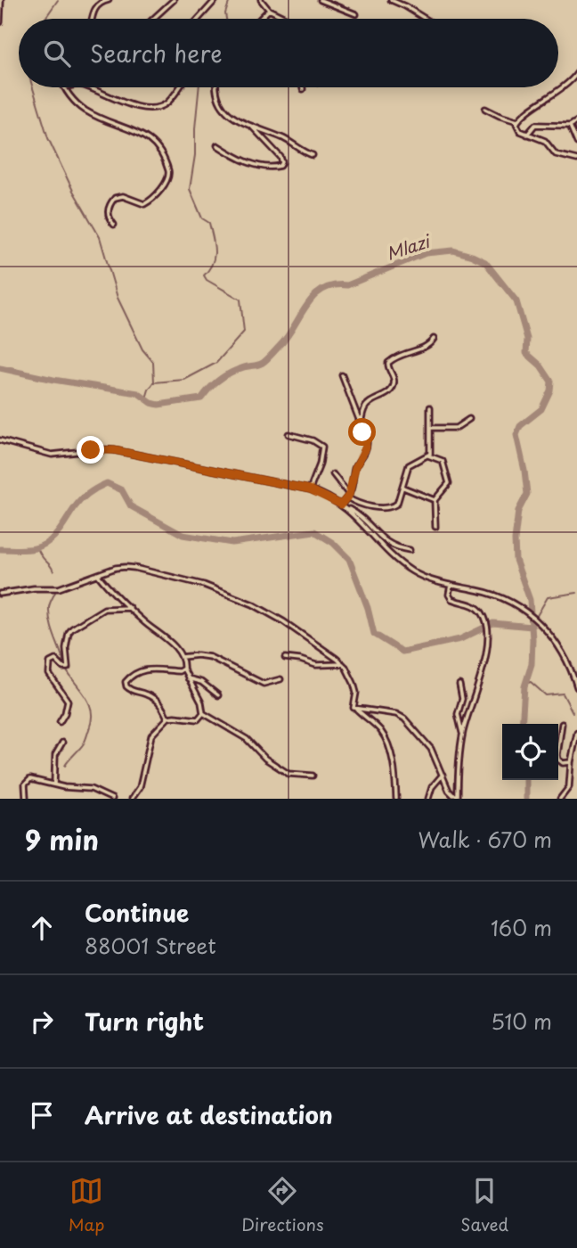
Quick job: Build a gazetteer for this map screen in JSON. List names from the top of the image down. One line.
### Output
{"water":["Mlazi"],"page":{"search":"Search here","heading":["9 min","Walk · 670 m"],"list":[["Continue","88001 Street","160 m"],["Turn right","510 m"],"Arrive at destination"],"nav":["Map","Directions","Saved"]}}
